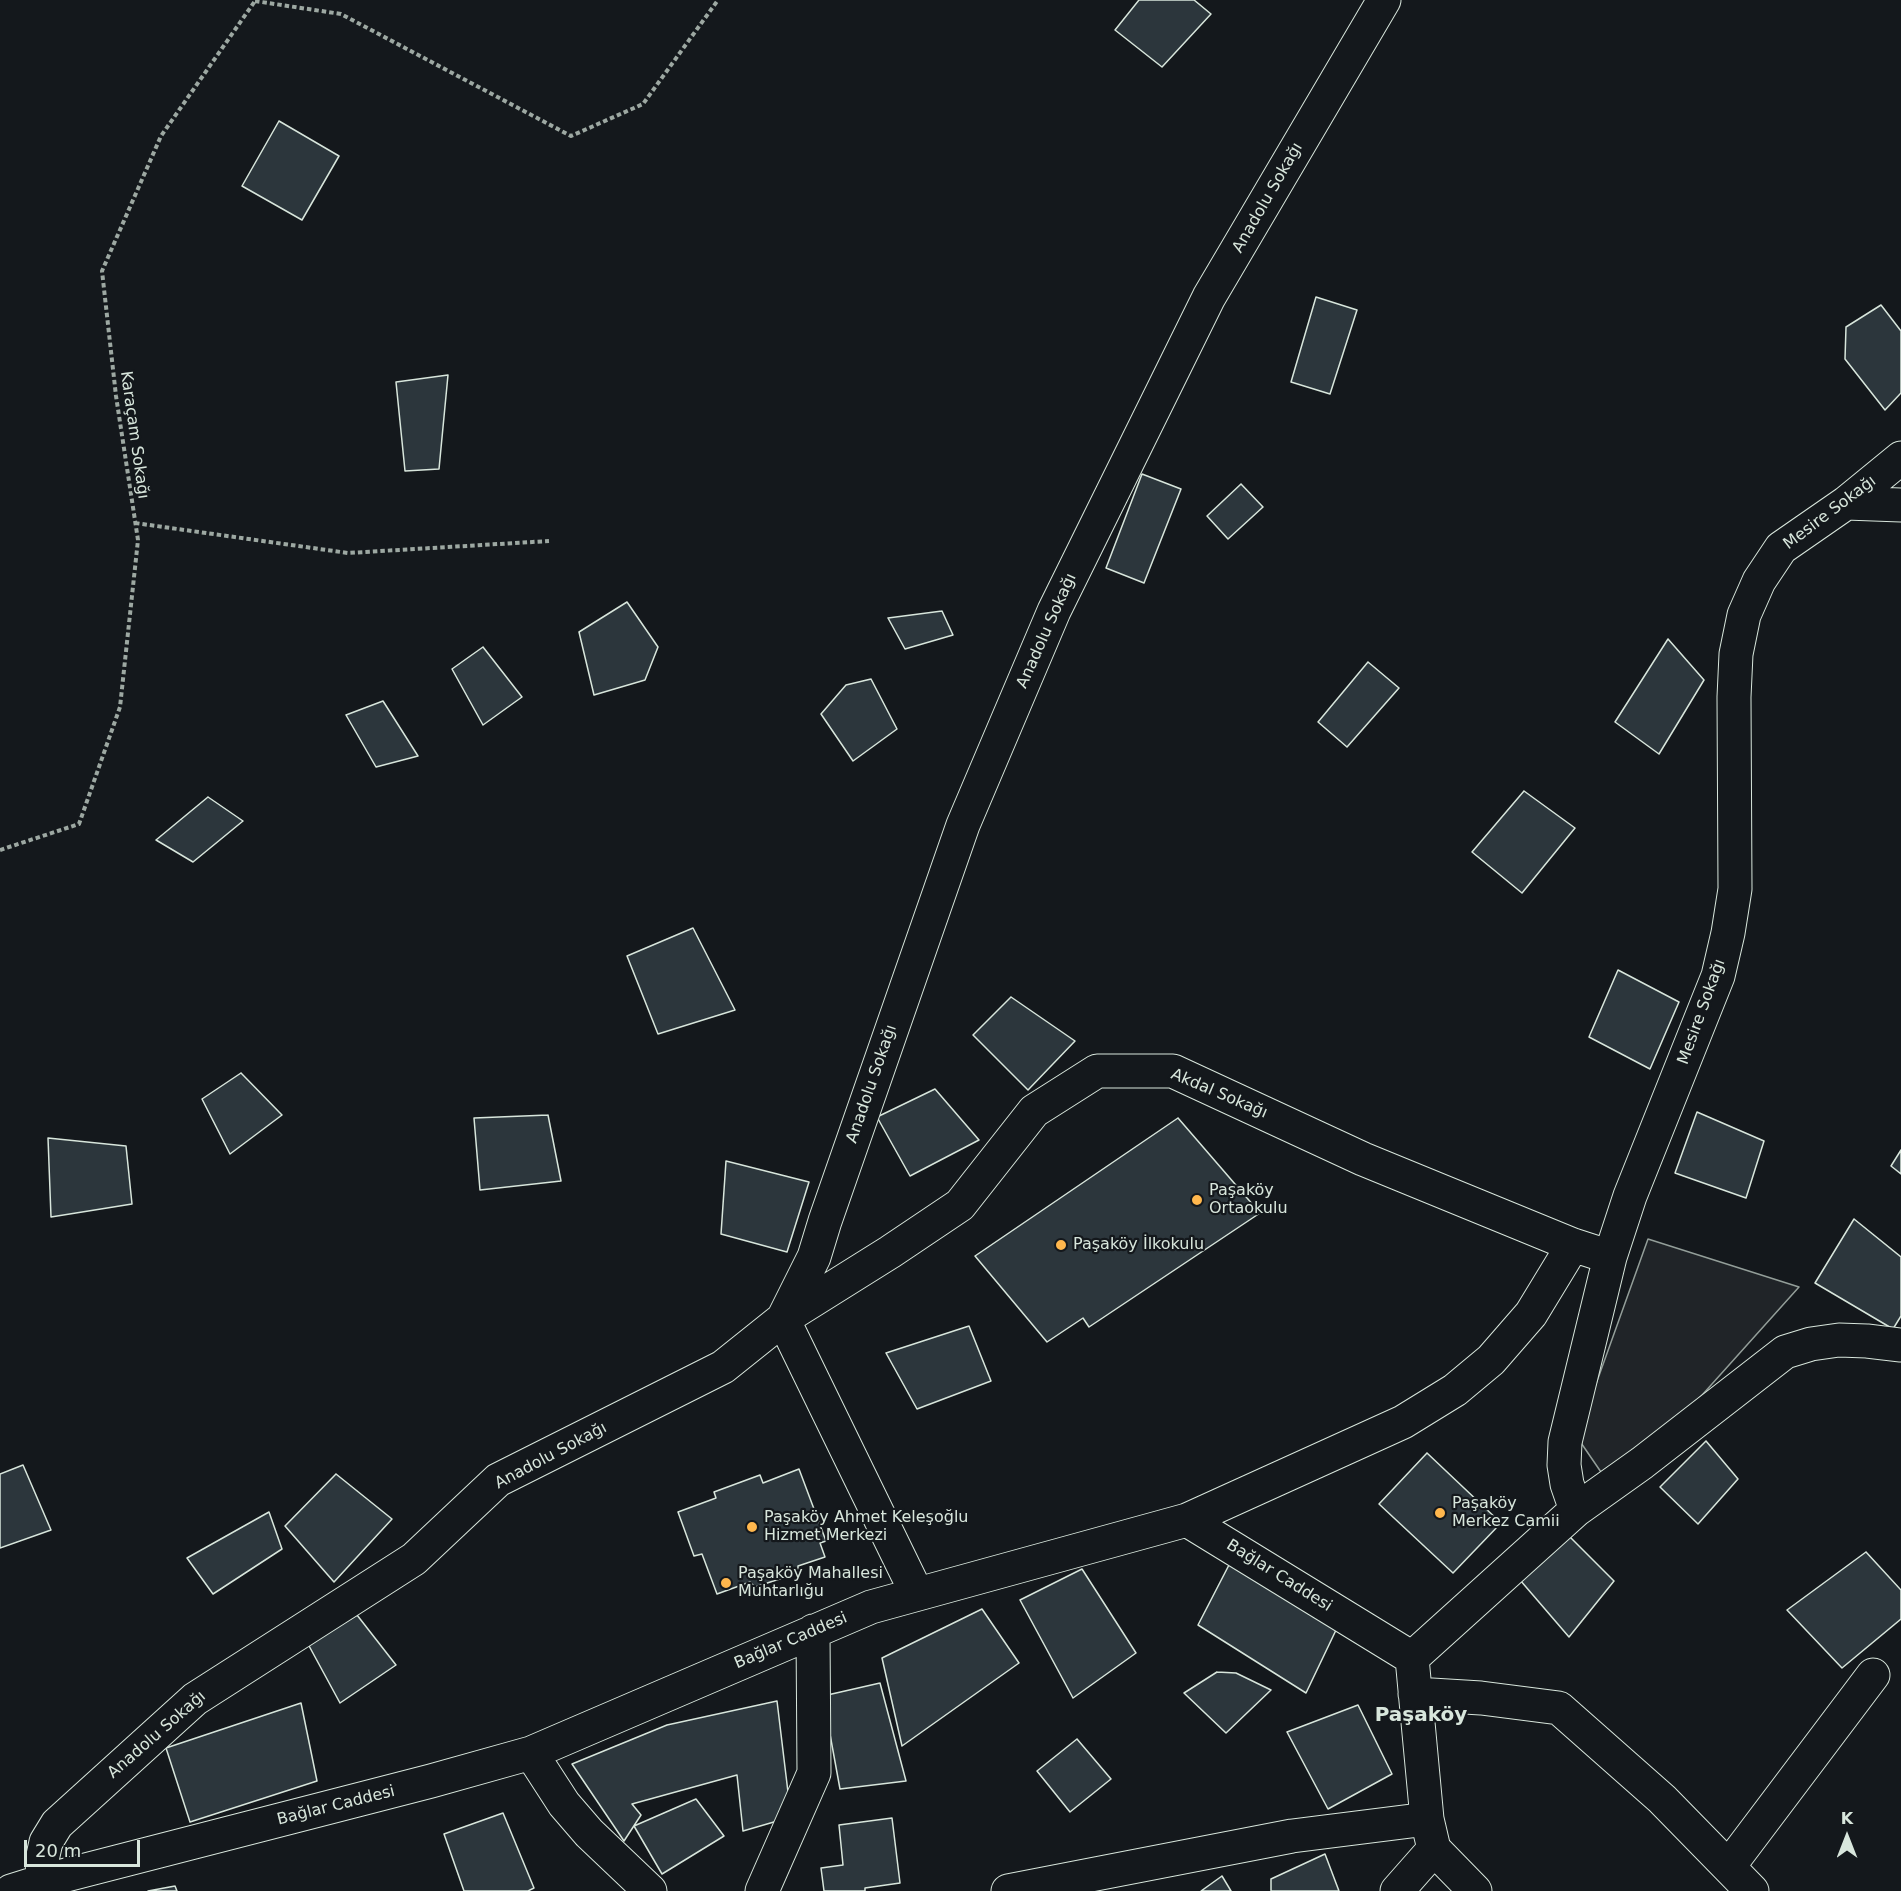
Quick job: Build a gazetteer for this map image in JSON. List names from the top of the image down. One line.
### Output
{"streets":{"street":["Anadolu Sokağı","Mesire Sokağı","Akdal Sokağı","Bağlar Caddesi"],"path":["Karaçam Sokağı"]},"crossings":[["Anadolu Sokağı","Akdal Sokağı"],["Anadolu Sokağı","Bağlar Caddesi"],["Mesire Sokağı","Akdal Sokağı"]],"districts":["Paşaköy"],"places":["Paşaköy Ortaokulu","Paşaköy İlkokulu","Paşaköy Merkez Camii","Paşaköy Ahmet Keleşoğlu Hizmet Merkezi","Paşaköy Mahallesi Muhtarlığu"],"scale_bar":"20 m","north":"top"}
